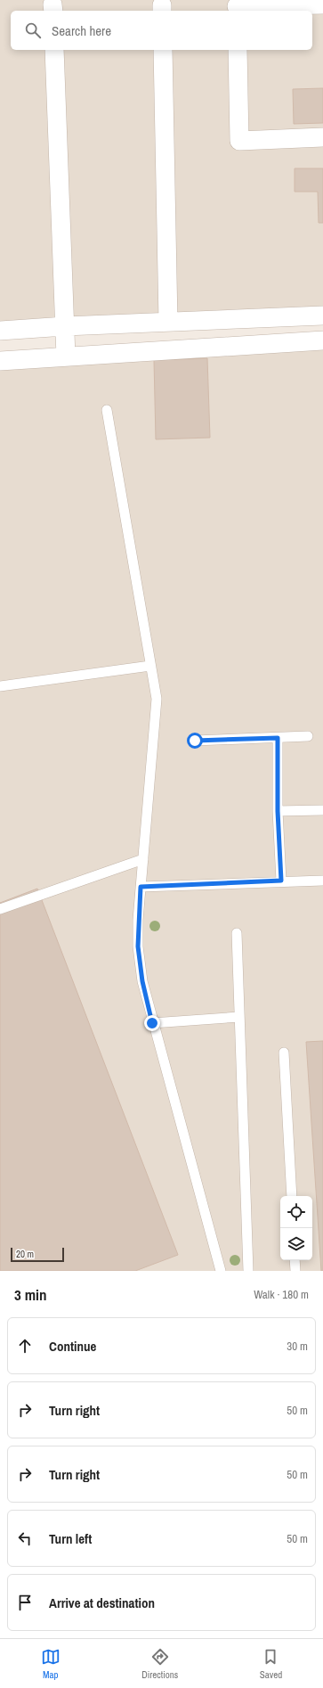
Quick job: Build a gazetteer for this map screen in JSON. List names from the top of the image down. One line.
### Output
{"scale_bar":"20 m","page":{"search":"Search here","scale":"20 m","heading":["3 min","Walk · 180 m"],"list":[["Continue","30 m"],["Turn right","50 m"],["Turn right","50 m"],["Turn left","50 m"],"Arrive at destination"],"nav":["Map","Directions","Saved"]}}
